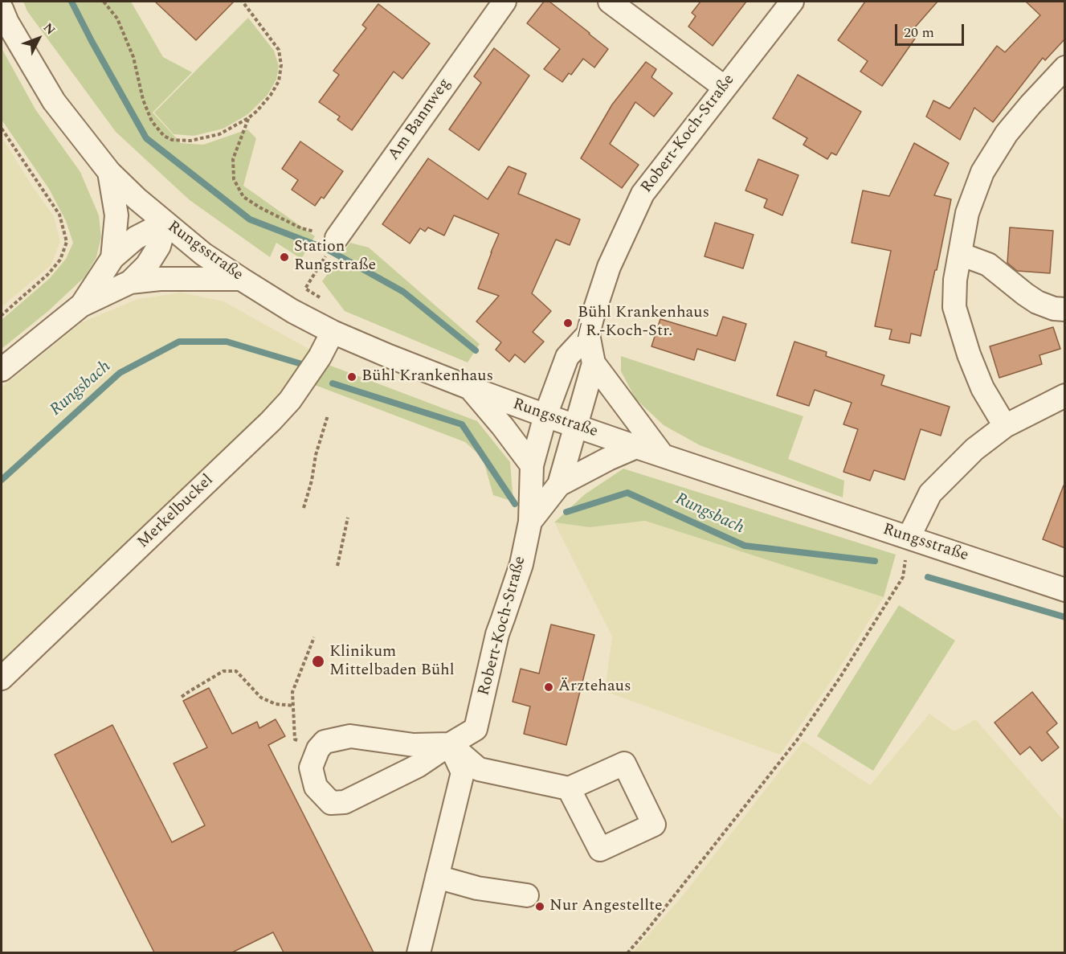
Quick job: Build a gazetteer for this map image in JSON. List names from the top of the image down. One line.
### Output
{"streets":{"street":["Am Bannweg","Robert-Koch-Straße","Rungsstraße","Merkelbuckel"]},"crossings":[["Robert-Koch-Straße","Rungsstraße"],["Rungsstraße","Merkelbuckel"]],"water":["Rungsbach"],"places":["Station Rungstraße","Bühl Krankenhaus / R.-Koch-Str.","Bühl Krankenhaus","Klinikum Mittelbaden Bühl","Ärztehaus","Nur Angestellte"],"scale_bar":"20 m","north":"top right"}
